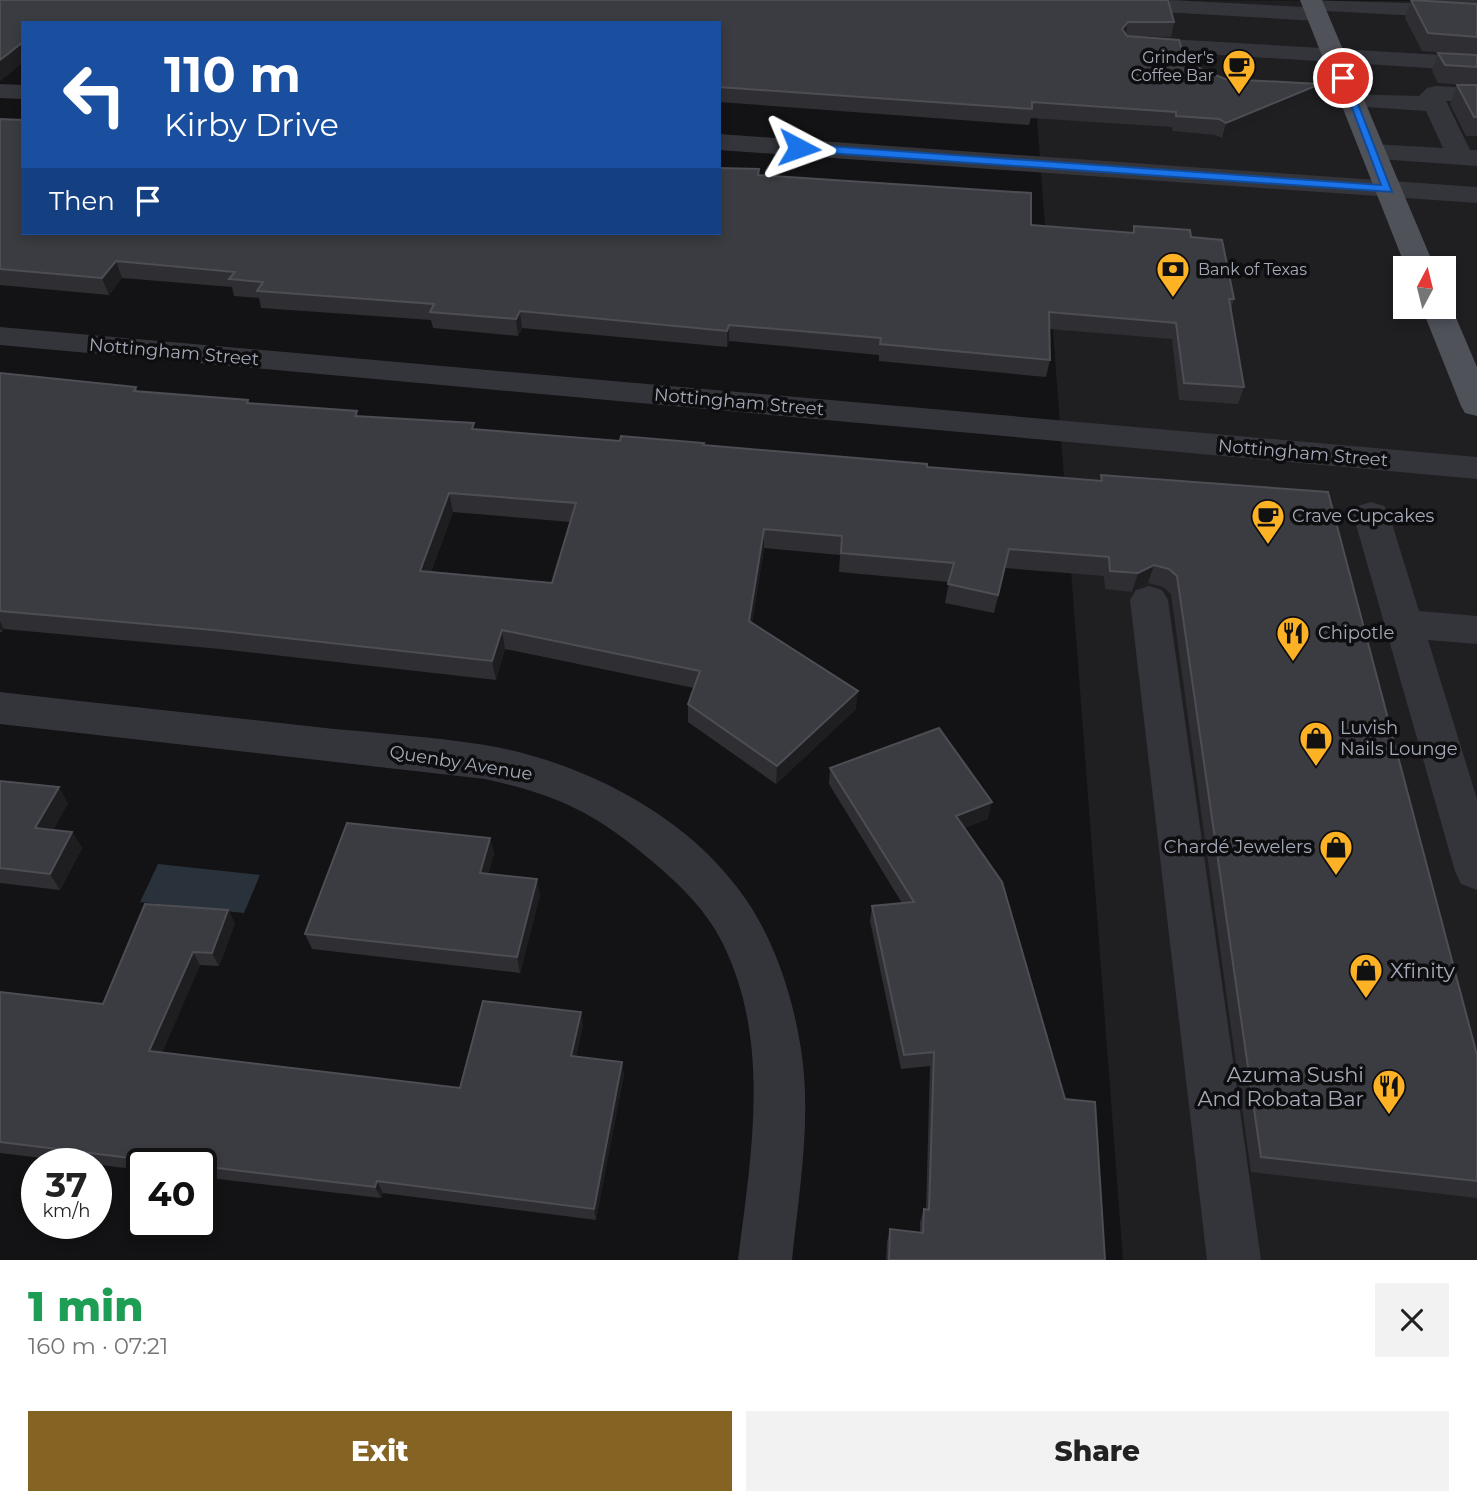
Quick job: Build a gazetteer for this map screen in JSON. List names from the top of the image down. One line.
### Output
{"streets":{"street":["Nottingham Street","Quenby Avenue"]},"places":{"cafe":["Grinder's Coffee Bar","Crave Cupcakes"],"bank":["Bank of Texas"],"restaurant":["Chipotle","Azuma Sushi And Robata Bar"],"shop":["Luvish Nails Lounge","Chardé Jewelers","Xfinity"]},"north":"top","page":{"turn":["110 m","Kirby Drive"],"then":"Then","speed":"37 km/h","limit":"40","heading":["1 min","160 m · 07:21"],"buttons":["Exit","Share"]}}
